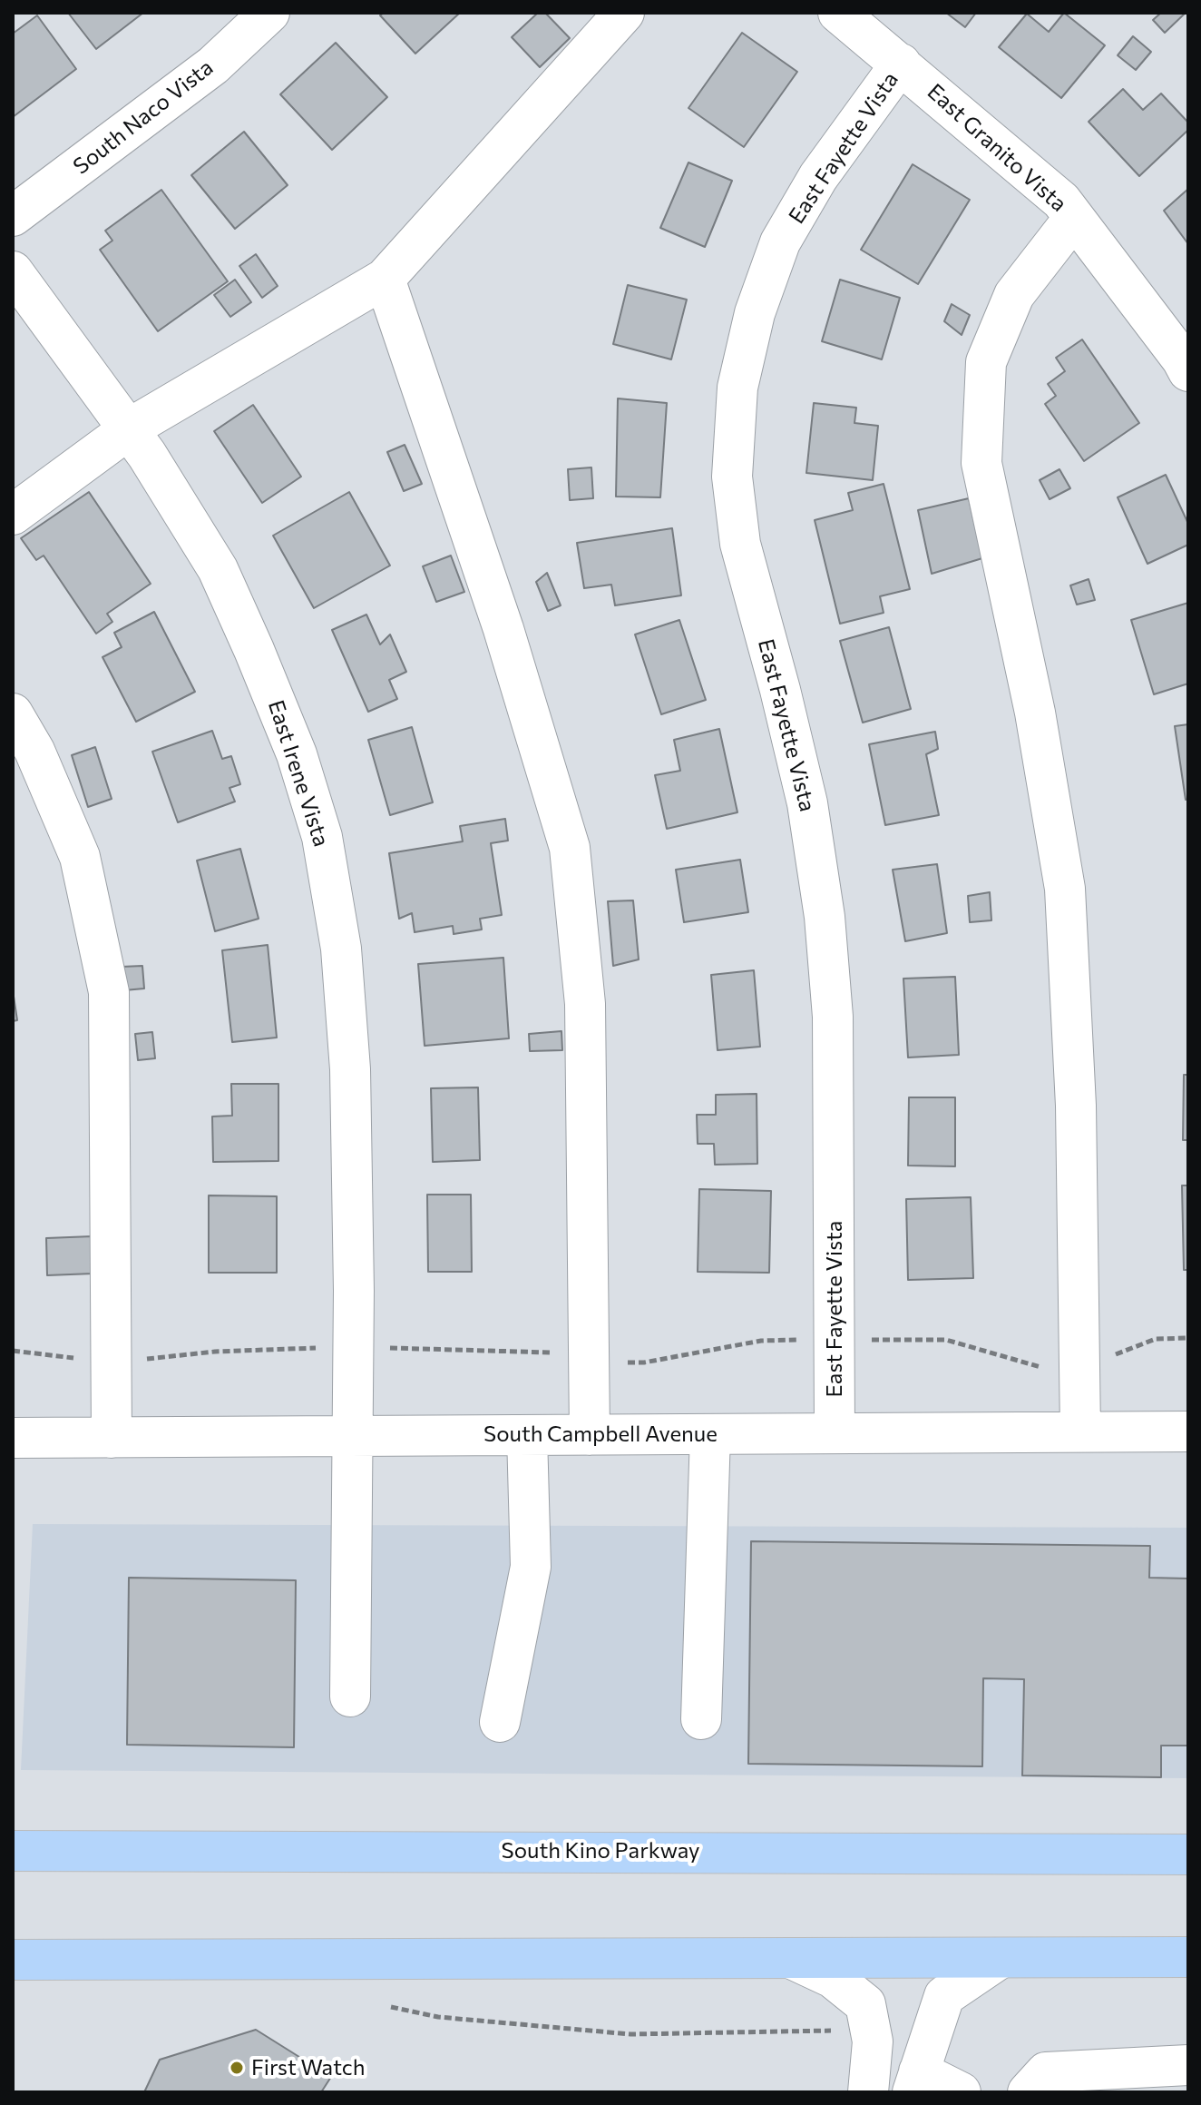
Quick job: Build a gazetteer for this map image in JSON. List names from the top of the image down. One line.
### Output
{"streets":{"main road":["South Kino Parkway"],"street":["South Naco Vista","East Fayette Vista","East Granito Vista","East Irene Vista","South Campbell Avenue"]},"crossings":[["East Fayette Vista","East Granito Vista"],["East Fayette Vista","South Campbell Avenue"],["East Irene Vista","South Campbell Avenue"]],"places":["First Watch"]}
